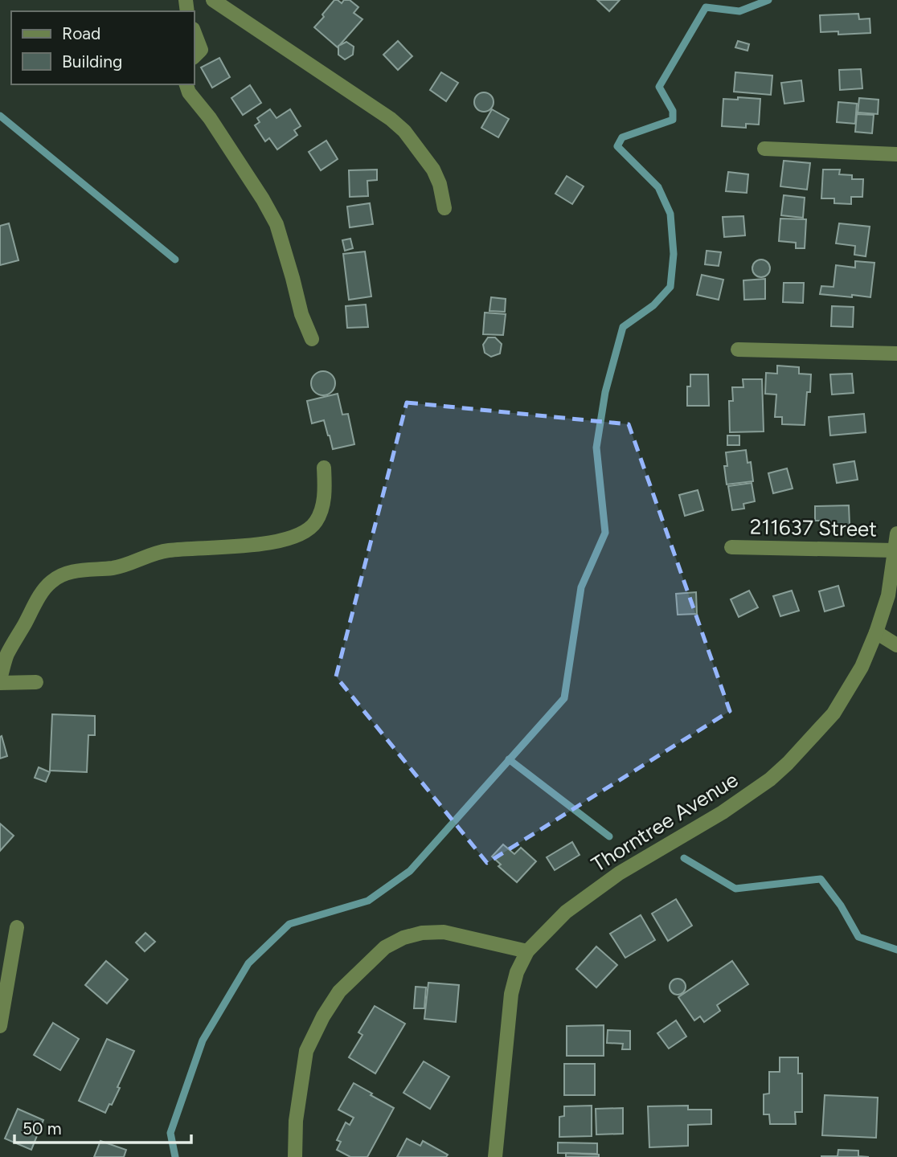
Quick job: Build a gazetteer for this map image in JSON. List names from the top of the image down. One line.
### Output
{"streets":{"street":["211637 Street","Thorntree Avenue"]},"crossings":[["211637 Street","Thorntree Avenue"]],"legend":["Road","Building"],"scale_bar":"50 m"}
